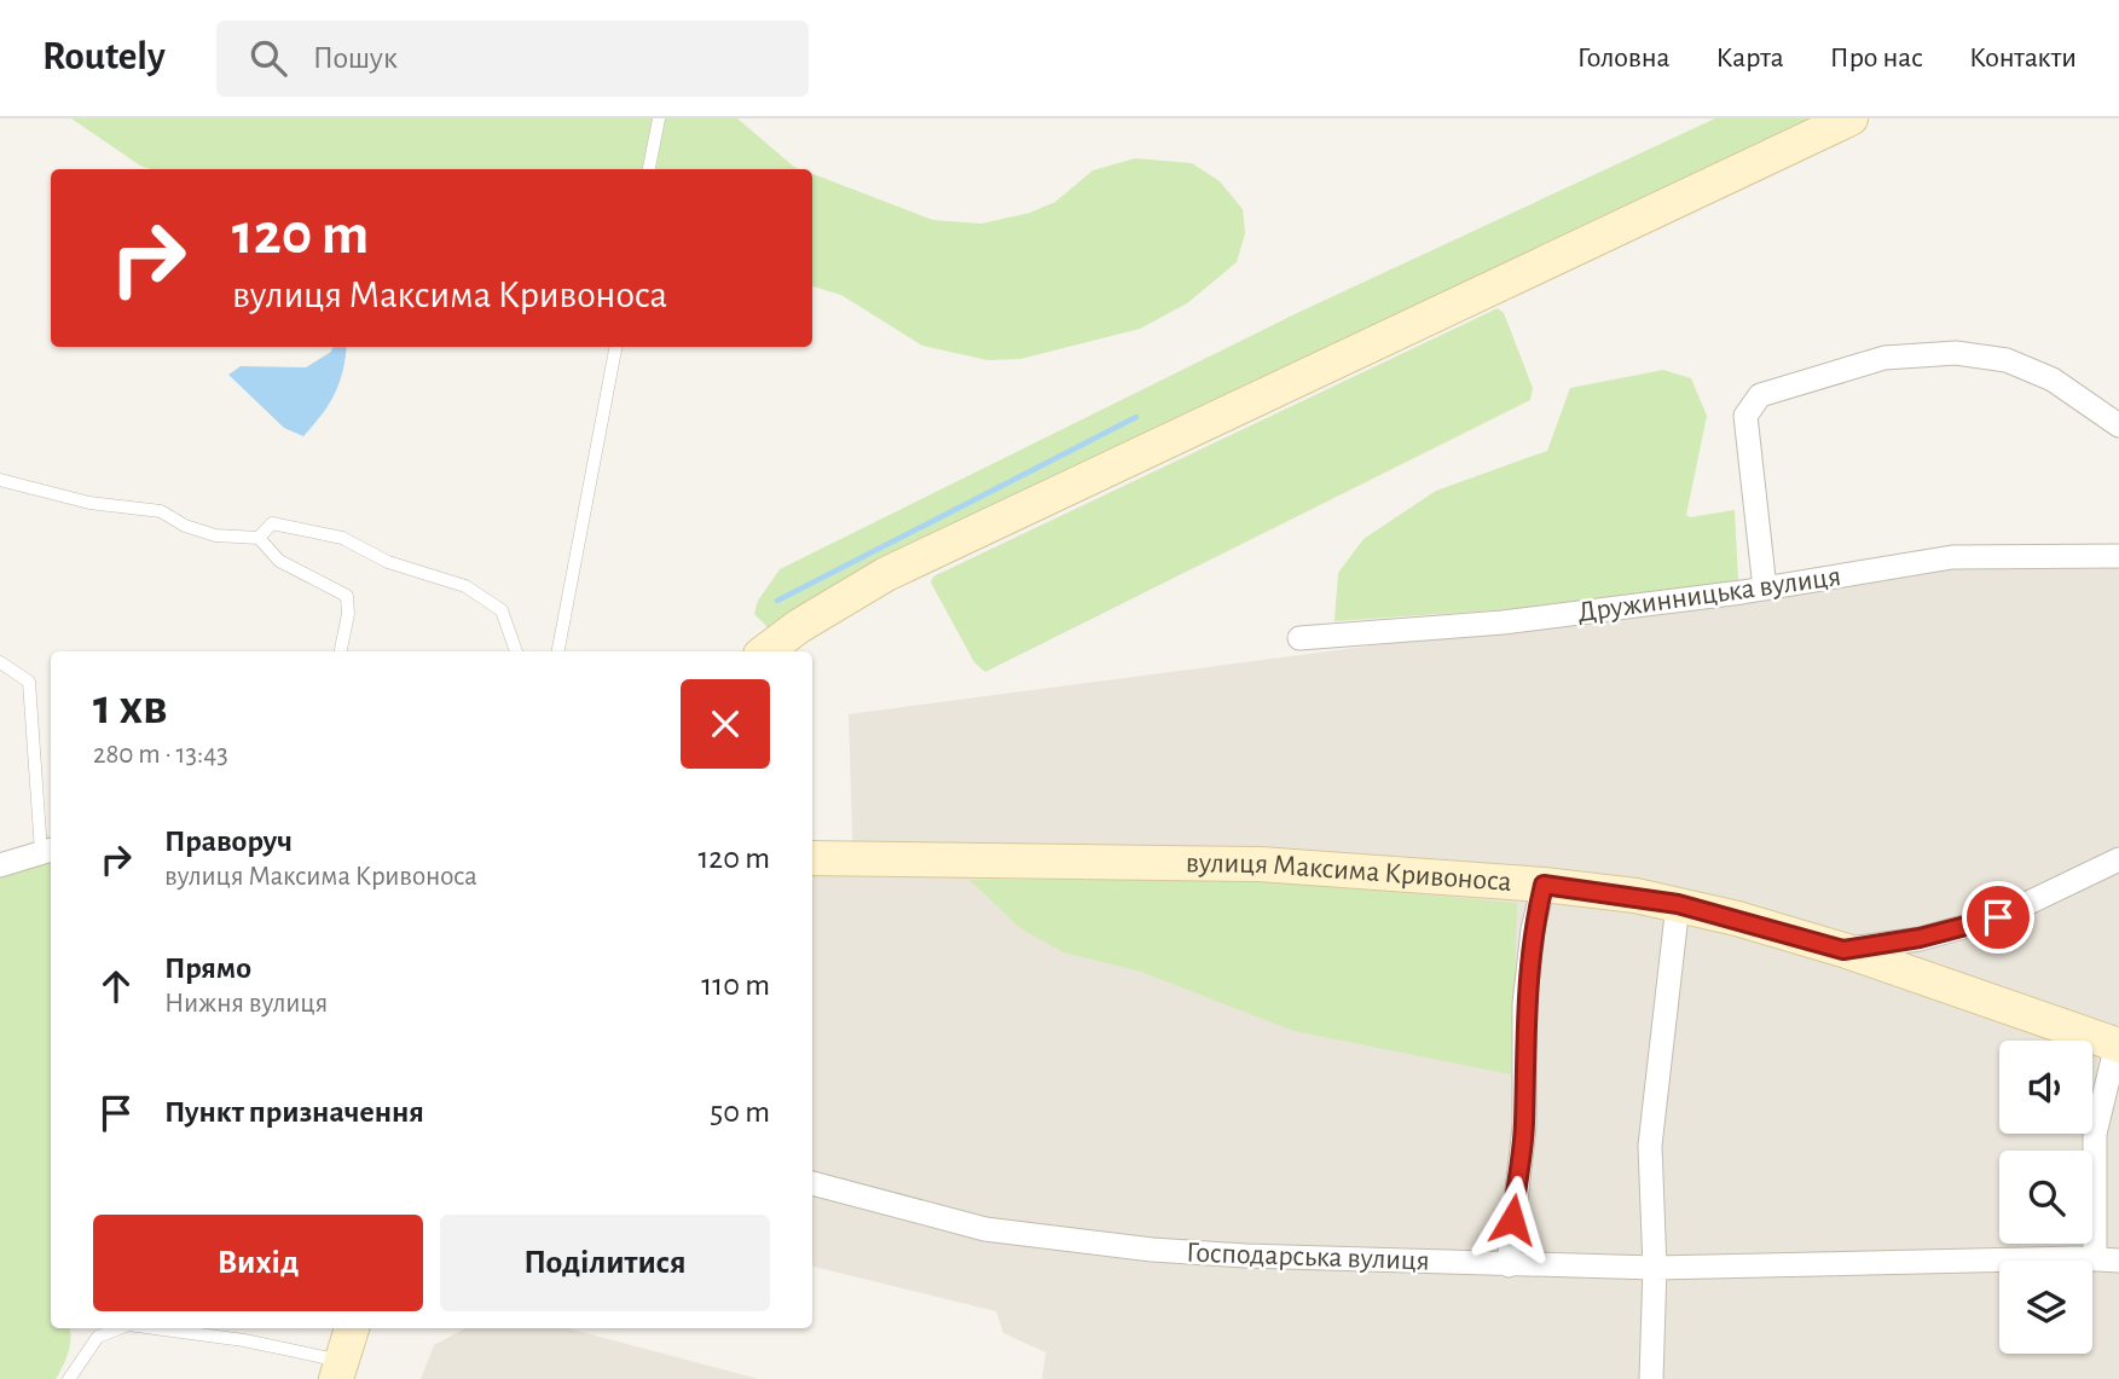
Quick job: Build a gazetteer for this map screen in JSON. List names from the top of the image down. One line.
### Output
{"streets":{"street":["Дружинницька вулиця","вулиця Максима Кривоноса","Господарська вулиця"]},"page":{"header":"Routely","search":"Пошук","nav":["Головна","Карта","Про нас","Контакти"],"turn":["120 m","вулиця Максима Кривоноса"],"heading":["1 хв","280 m · 13:43"],"list":[{"name":"Праворуч","note":"вулиця Максима Кривоноса","value":"120 m"},{"name":"Прямо","note":"Нижня вулиця","value":"110 m"},{"name":"Пункт призначення","value":"50 m"}],"buttons":["Вихід","Поділитися"]}}
